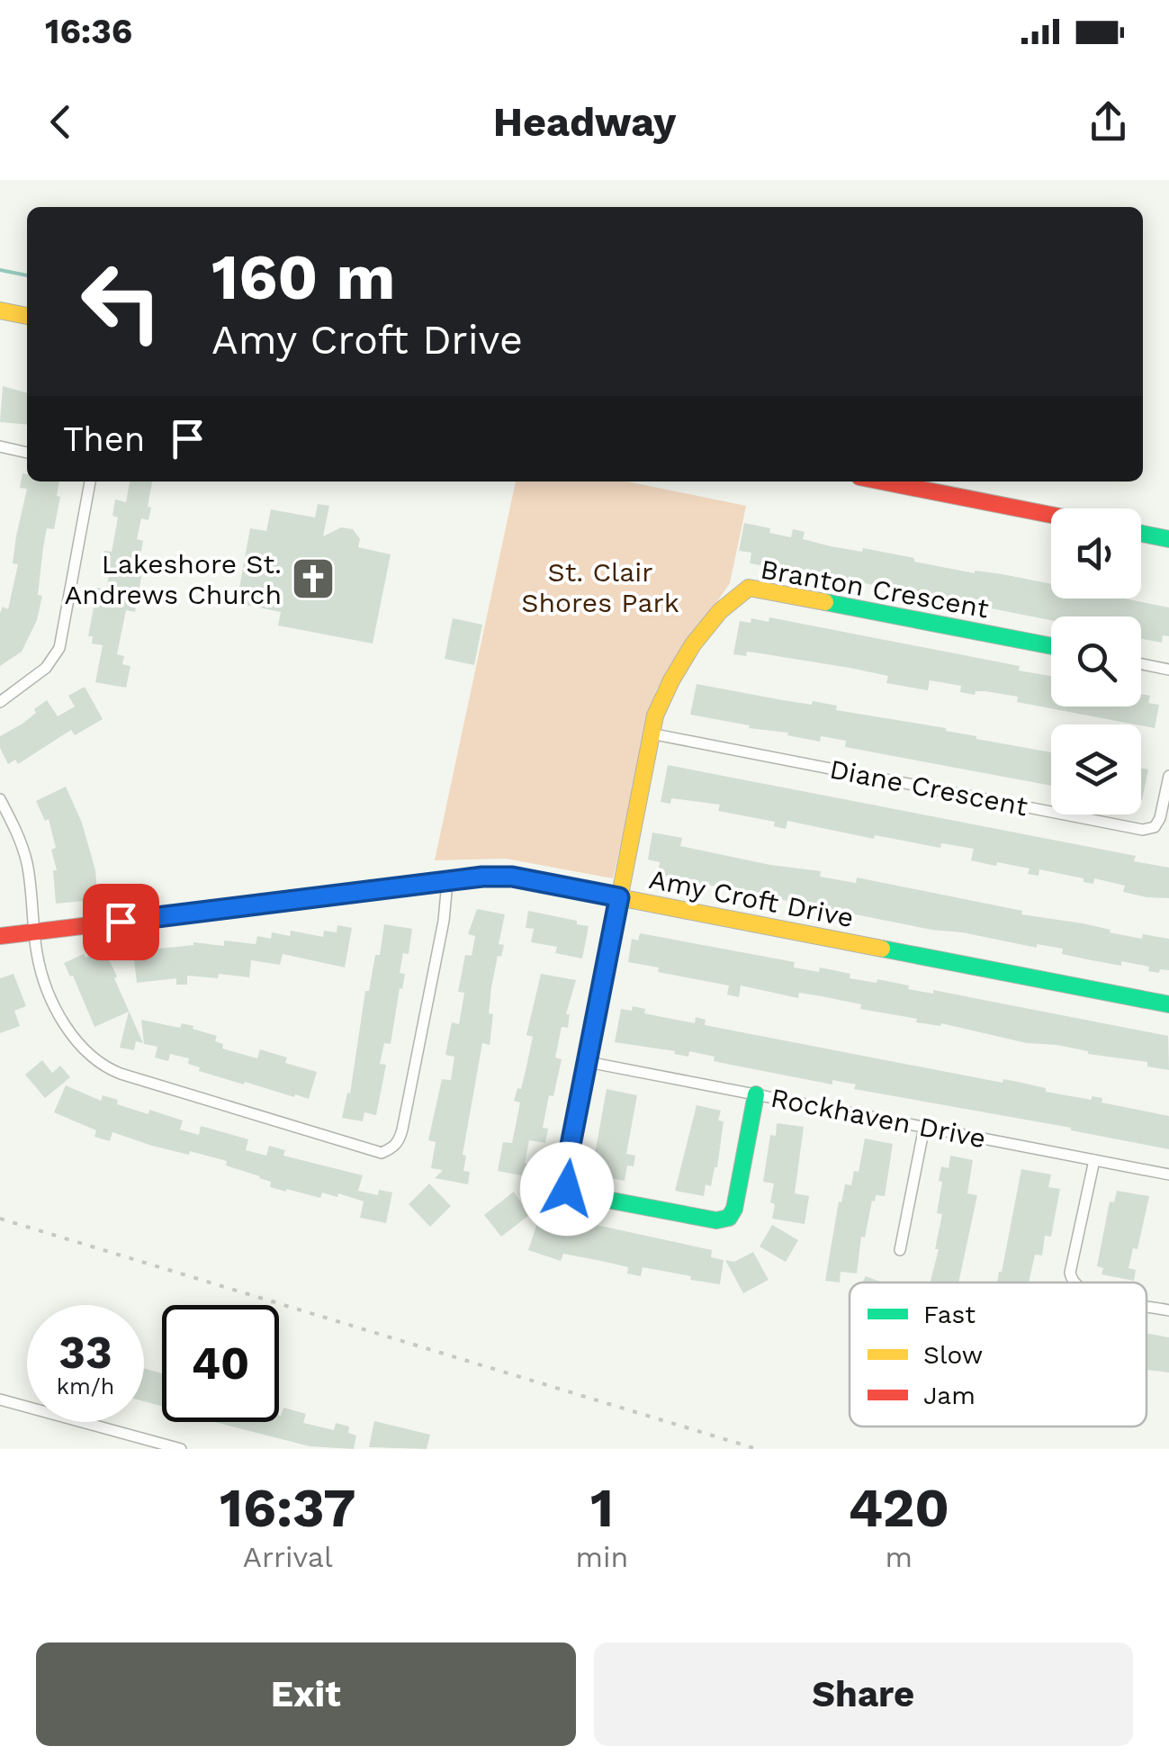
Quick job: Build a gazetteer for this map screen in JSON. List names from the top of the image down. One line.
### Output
{"streets":{"street":["Branton Crescent","Diane Crescent","Amy Croft Drive","Rockhaven Drive"]},"crossings":[["Branton Crescent","Diane Crescent"],["Branton Crescent","Amy Croft Drive"],["Branton Crescent","Rockhaven Drive"]],"parks":["St. Clair Shores Park"],"places":{"church":["Lakeshore St. Andrews Church"]},"legend":["Fast","Slow","Jam"],"page":{"status":"16:36","header":"Headway","turn":["160 m","Amy Croft Drive"],"then":"Then","speed":"33 km/h","limit":"40","eta":["16:37","Arrival","1","min","420","m"],"buttons":["Exit","Share"]}}
